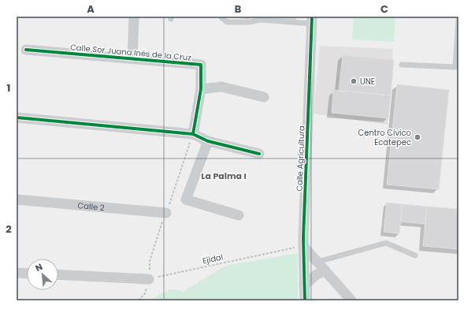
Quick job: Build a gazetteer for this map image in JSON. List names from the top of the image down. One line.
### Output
{"streets":{"street":["Calle Sor Juana Inés de la Cruz","Calle Agricultura","Calle 2"],"path":["Ejidal"]},"crossings":[["Calle Agricultura","Ejidal"]],"districts":["La Palma I"],"places":["UNE","Centro Civico Ecatepec"],"north":"top left","grid":{"columns":["A","B","C"],"rows":["1","2"]}}
